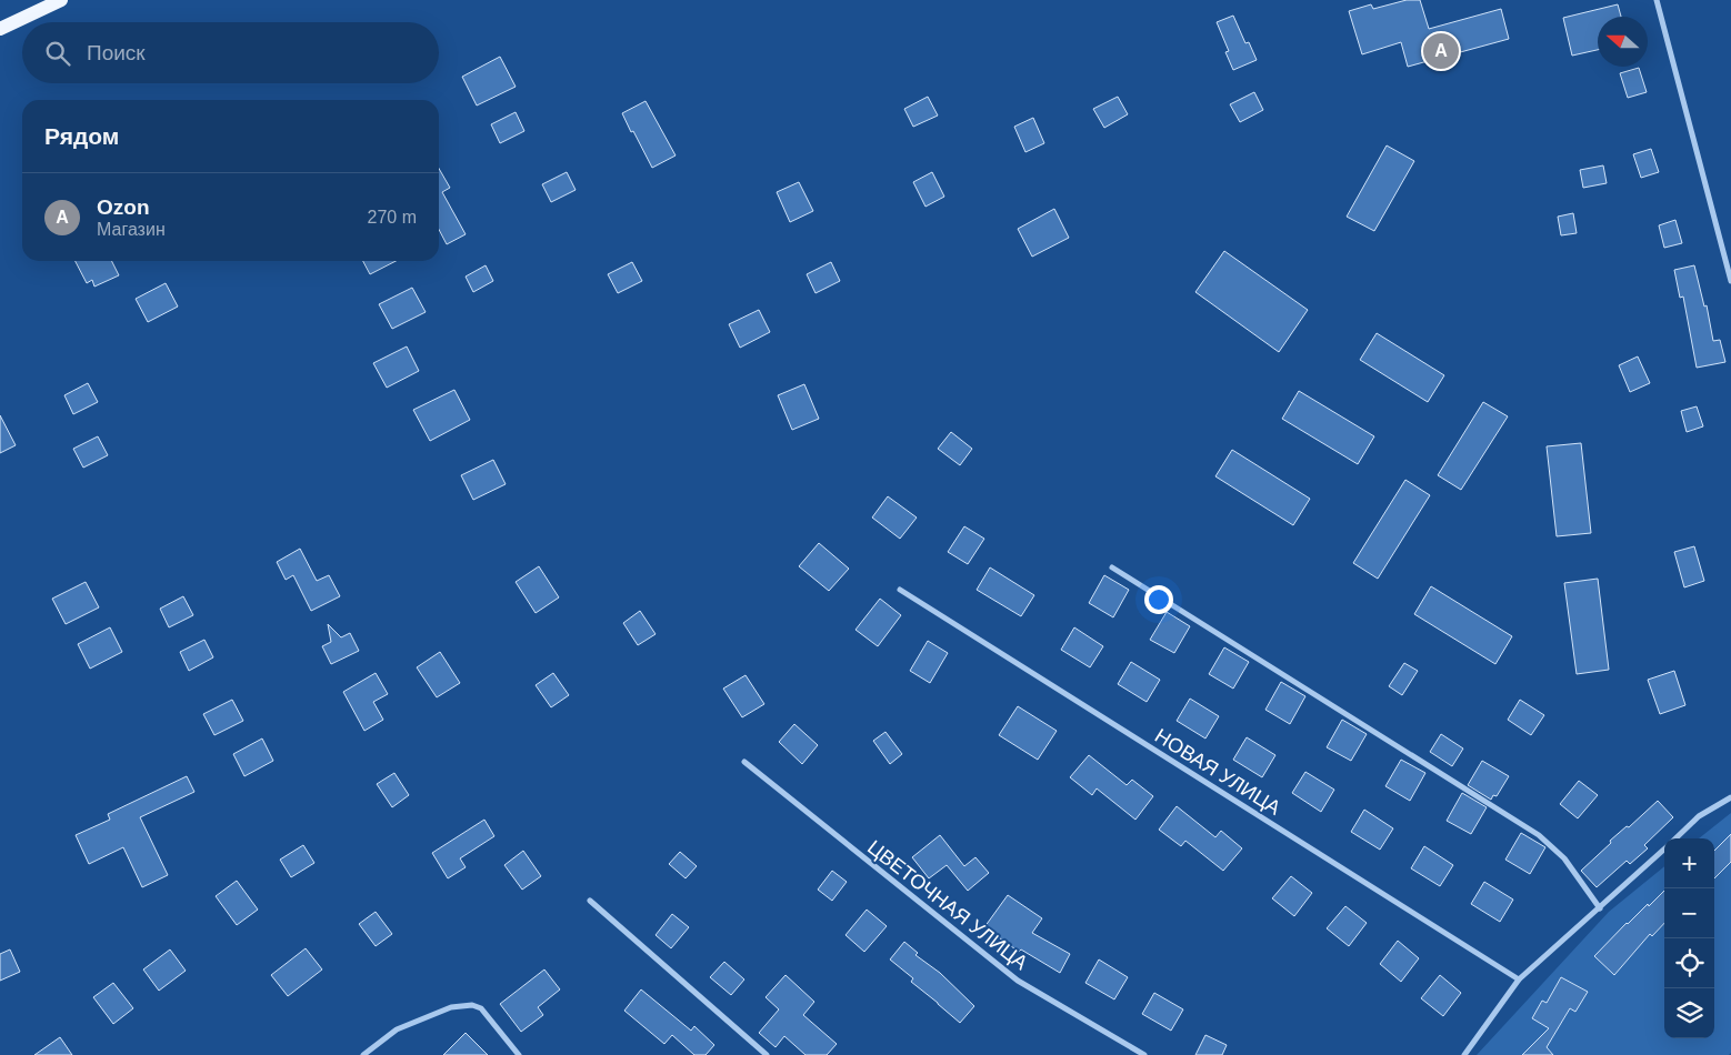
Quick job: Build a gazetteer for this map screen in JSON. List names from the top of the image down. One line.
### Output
{"streets":{"street":["НОВАЯ УЛИЦА","ЦВЕТОЧНАЯ УЛИЦА"]},"north":"left","page":{"search":"Поиск","pins":"A","heading":"Рядом","list":[{"mark":"A","name":"Ozon","note":"Магазин","value":"270 m"}],"map_buttons":["+","−"]}}
